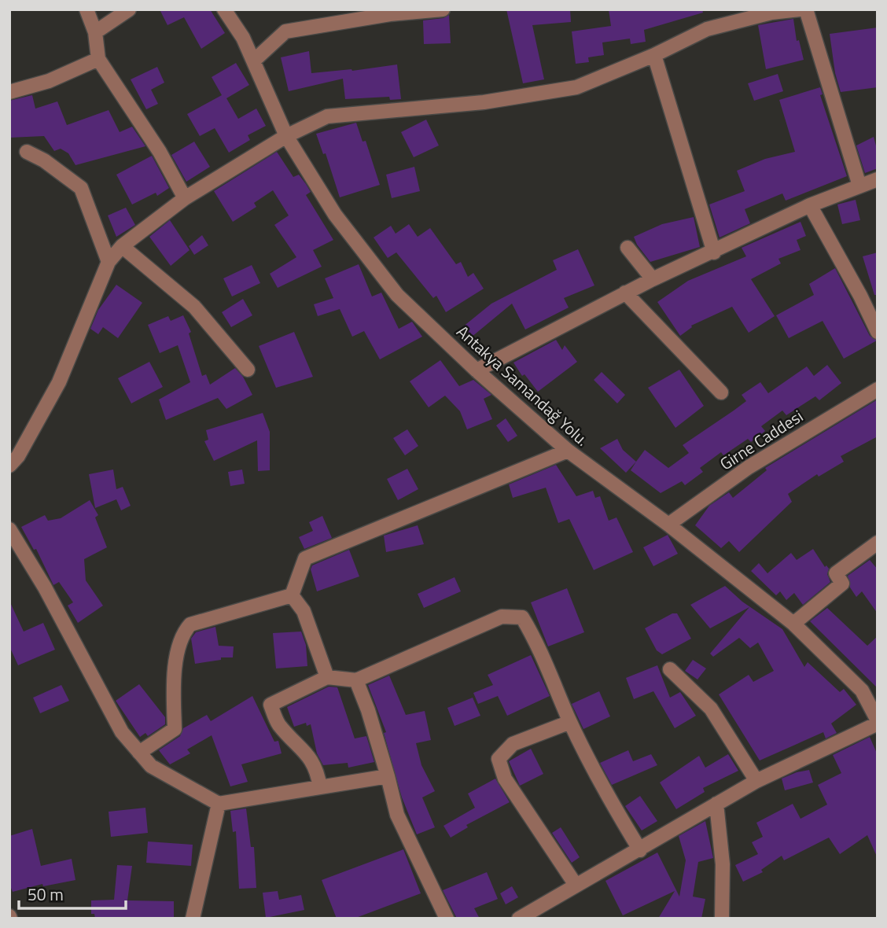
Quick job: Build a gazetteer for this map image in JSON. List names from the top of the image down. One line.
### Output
{"streets":{"street":["Antakya Samandağ Yolu.","Girne Caddesi"]},"crossings":[["Antakya Samandağ Yolu.","Girne Caddesi"]],"scale_bar":"50 m"}
